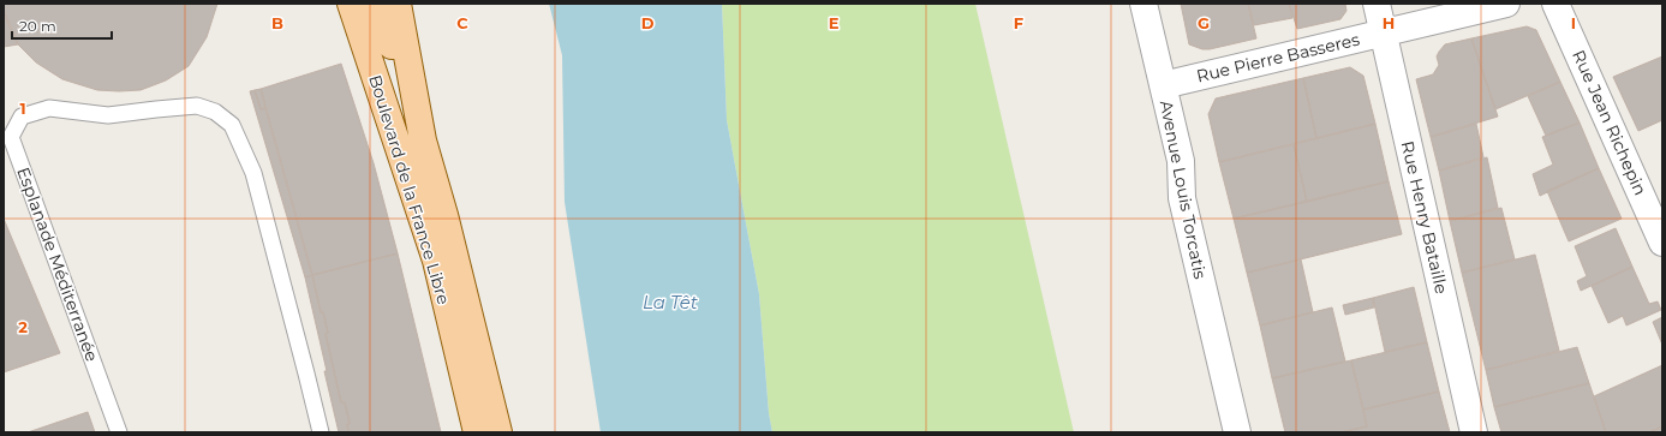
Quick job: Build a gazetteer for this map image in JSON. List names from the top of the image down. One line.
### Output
{"streets":{"main road":["Boulevard de la France Libre"],"street":["Rue Pierre Basseres","Rue Jean Richepin","Avenue Louis Torcatis","Rue Henry Bataille"],"lane":["Esplanade Méditerranée"]},"crossings":[["Rue Pierre Basseres","Avenue Louis Torcatis"],["Rue Pierre Basseres","Rue Henry Bataille"]],"water":["La Têt"],"scale_bar":"20 m","grid":{"columns":["B","C","D","E","F","G","H","I"],"rows":["1","2"]}}
